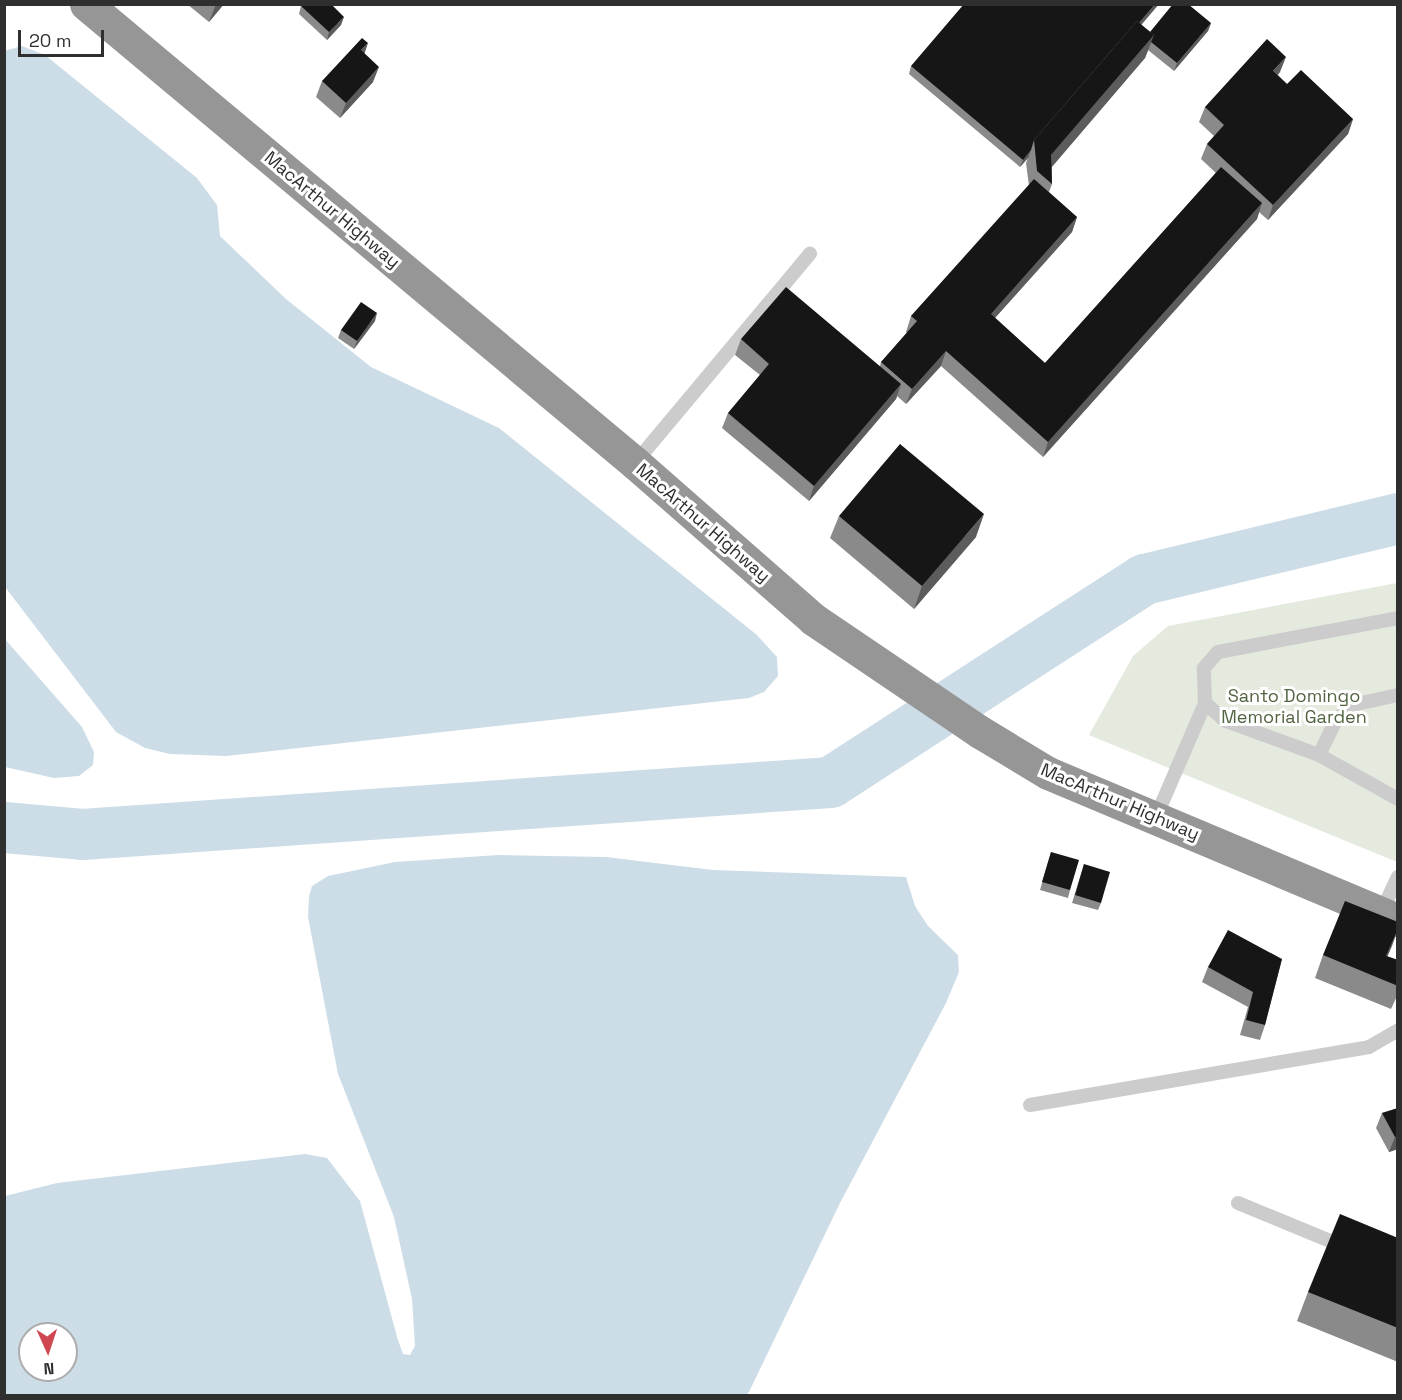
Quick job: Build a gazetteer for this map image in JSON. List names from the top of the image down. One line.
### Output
{"streets":{"highway":["MacArthur Highway"]},"parks":["Santo Domingo Memorial Garden"],"scale_bar":"20 m","north":"bottom"}
